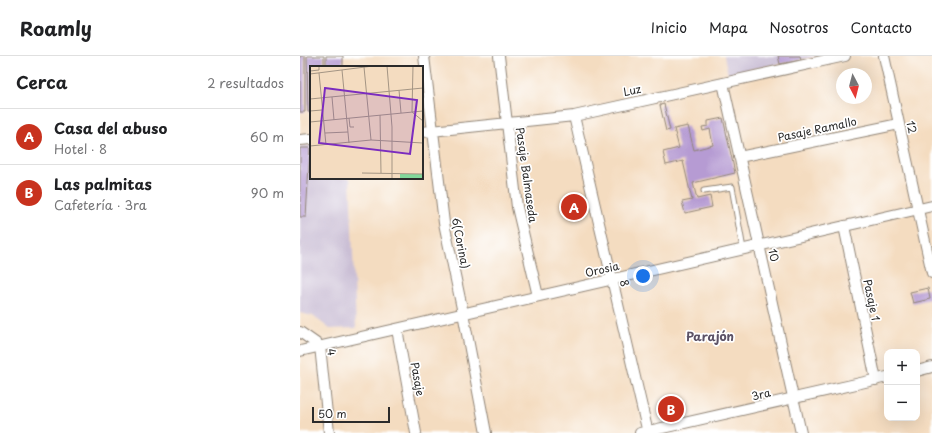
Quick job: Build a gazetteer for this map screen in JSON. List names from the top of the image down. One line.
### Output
{"streets":{"street":["Luz","12","Pasaje Ramallo","Pasaje Balmaseda","6(Corina)","10","Orosia","8","Pasaje 1","4","Pasaje","3ra"]},"crossings":[["Luz","Pasaje Balmaseda"],["Luz","6(Corina)"],["Luz","10"],["Luz","8"],["12","Pasaje Ramallo"],["12","Orosia"],["Pasaje Ramallo","10"],["Pasaje Balmaseda","Orosia"],["6(Corina)","Orosia"],["10","Orosia"],["10","3ra"],["Orosia","8"],["Orosia","Pasaje 1"],["Orosia","4"],["Orosia","Pasaje"],["8","3ra"],["Pasaje 1","3ra"]],"districts":["Parajón"],"scale_bar":"50 m","north":"bottom","page":{"header":"Roamly","nav":["Inicio","Mapa","Nosotros","Contacto"],"heading":["Cerca","2 resultados"],"list":[{"mark":"A","name":"Casa del abuso","note":"Hotel · 8","value":"60 m"},{"mark":"B","name":"Las palmitas","note":"Cafetería · 3ra","value":"90 m"}],"pins":["A","B"],"map_buttons":["+","−"],"scale":"50 m"}}
